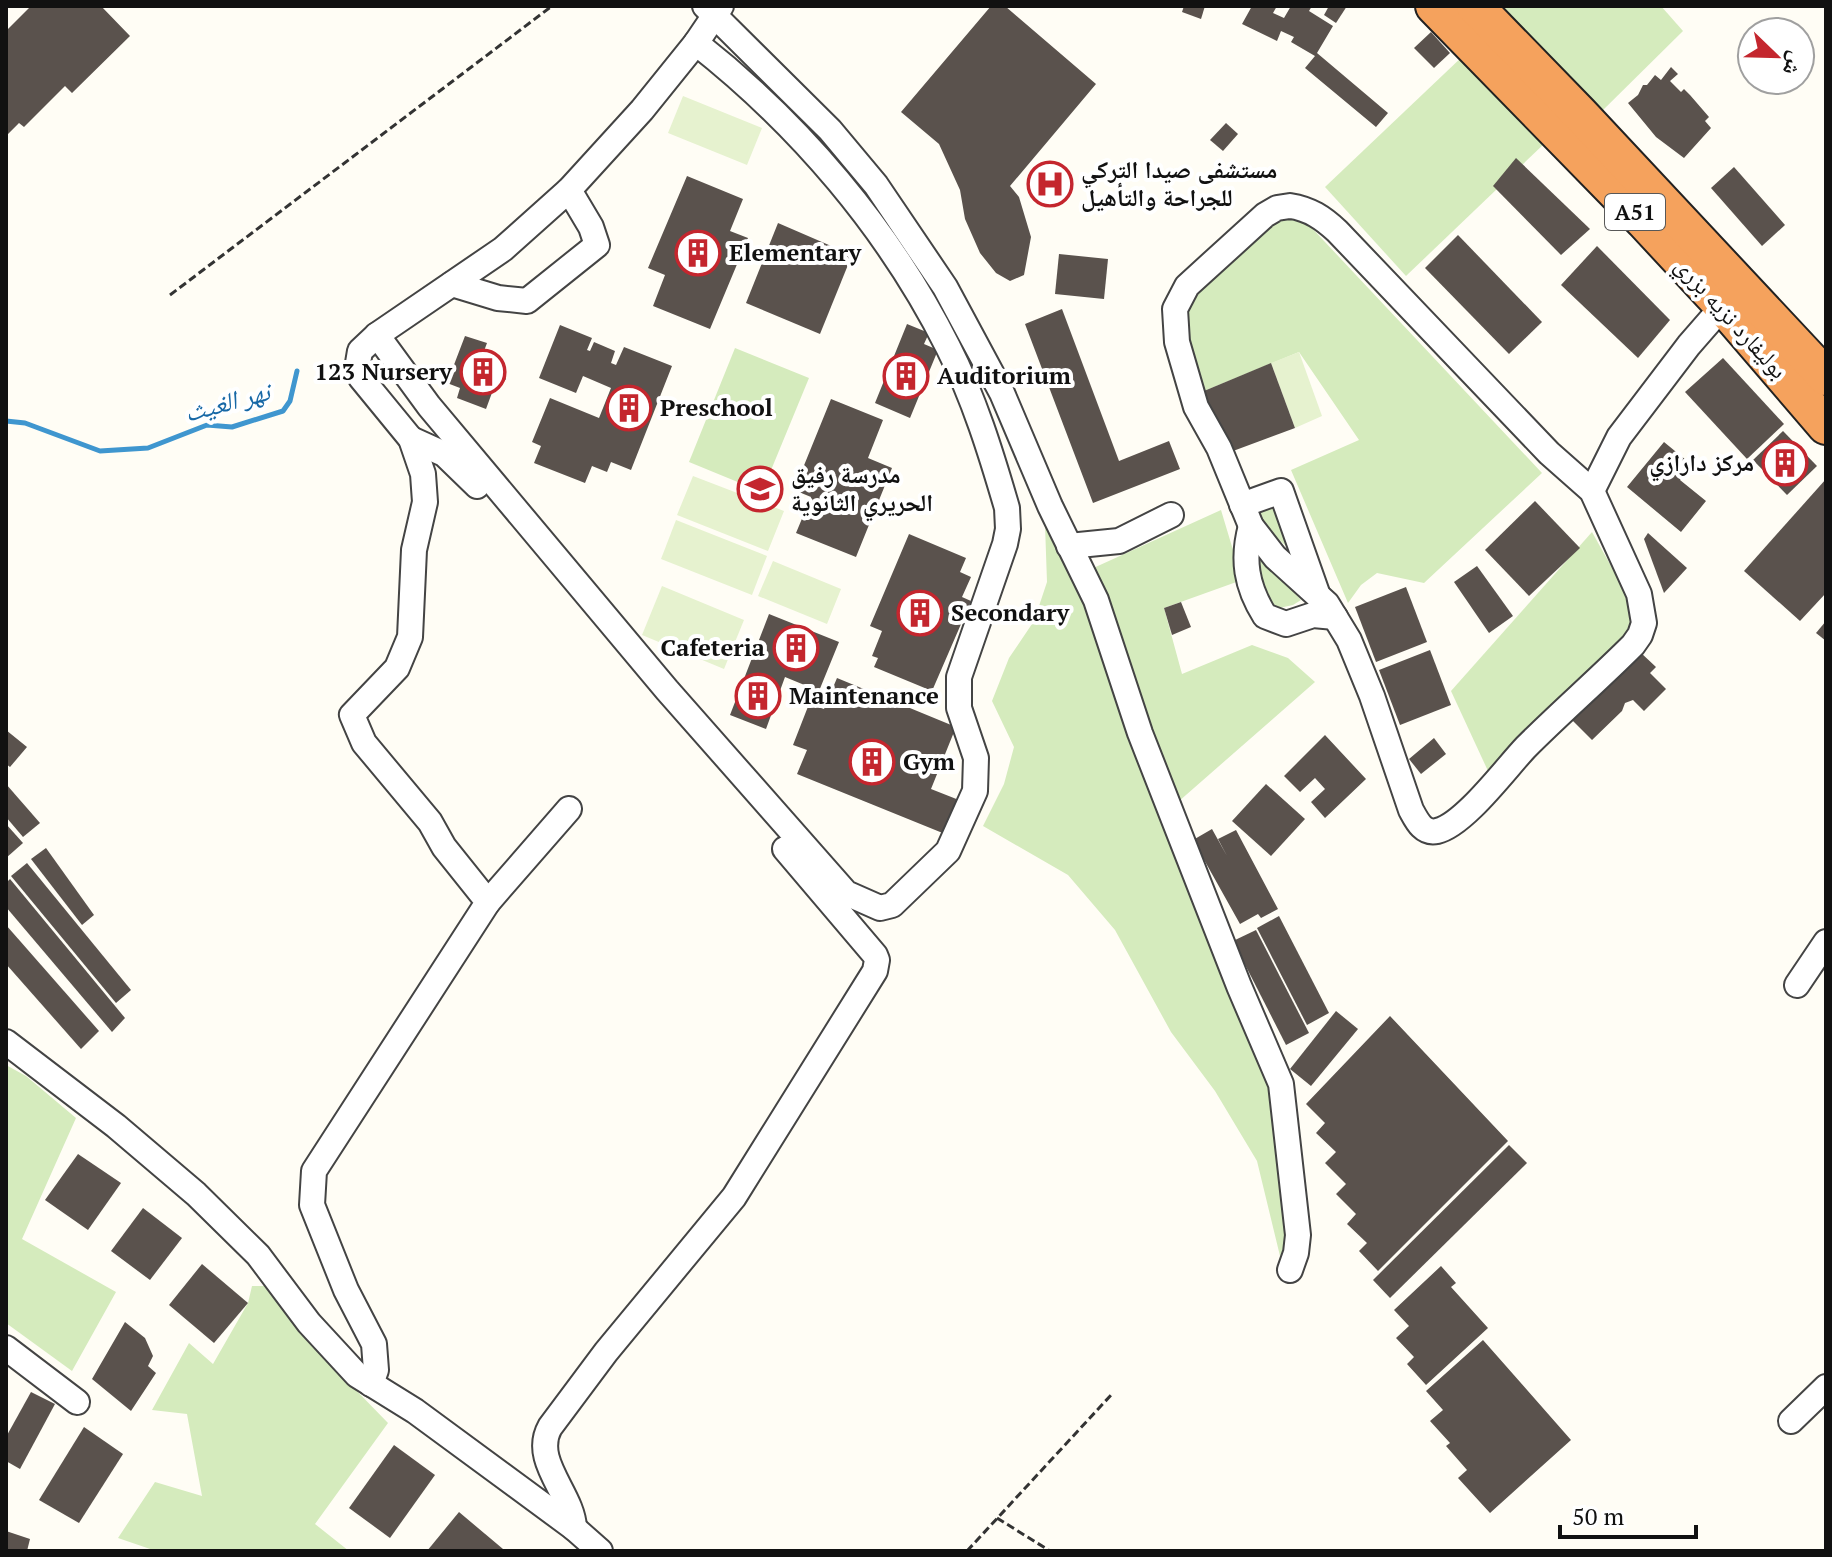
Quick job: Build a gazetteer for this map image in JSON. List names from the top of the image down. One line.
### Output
{"streets":{"highway":["A51","بوليفارد نزيه بزري"]},"water":["نهر الغيث"],"places":{"hospital":["مستشفى صيدا التركي للجراحة والتأهيل"],"building":["Elementary","123 Nursery","Auditorium","Preschool","مركز دارازي","Secondary","Cafeteria","Maintenance","Gym"],"school or university":["مدرسة رفيق الحريري الثانوية"]},"scale_bar":"50 m","north":"bottom right"}
